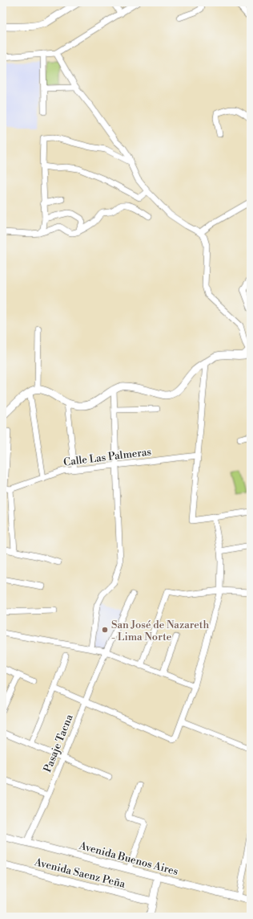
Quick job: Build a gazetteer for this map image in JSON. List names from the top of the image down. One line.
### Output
{"streets":{"main road":["Avenida Buenos Aires","Avenida Saenz Peña"],"street":["Calle Las Palmeras","Pasaje Tacna"]},"crossings":[["Pasaje Tacna","Avenida Buenos Aires"]],"places":["San José de Nazareth - Lima Norte"]}
